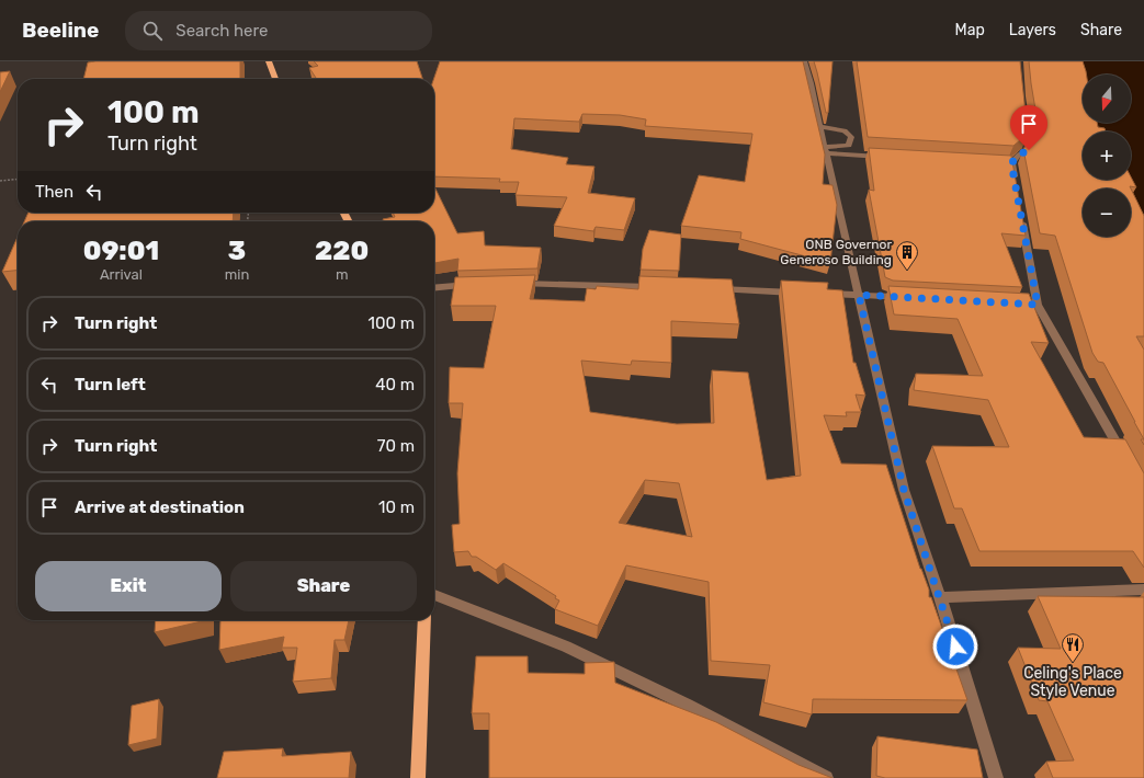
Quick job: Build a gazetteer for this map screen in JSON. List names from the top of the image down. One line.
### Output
{"places":{"building":["ONB Governor Generoso Building"],"restaurant":["Celing's Place Style Venue"]},"north":"bottom","page":{"header":"Beeline","search":"Search here","nav":["Map","Layers","Share"],"map_buttons":["+","−"],"turn":["100 m","Turn right"],"then":"Then","eta":["09:01","Arrival","3","min","220","m"],"list":[{"name":"Turn right","value":"100 m"},{"name":"Turn left","value":"40 m"},{"name":"Turn right","value":"70 m"},{"name":"Arrive at destination","value":"10 m"}],"buttons":["Exit","Share"]}}
